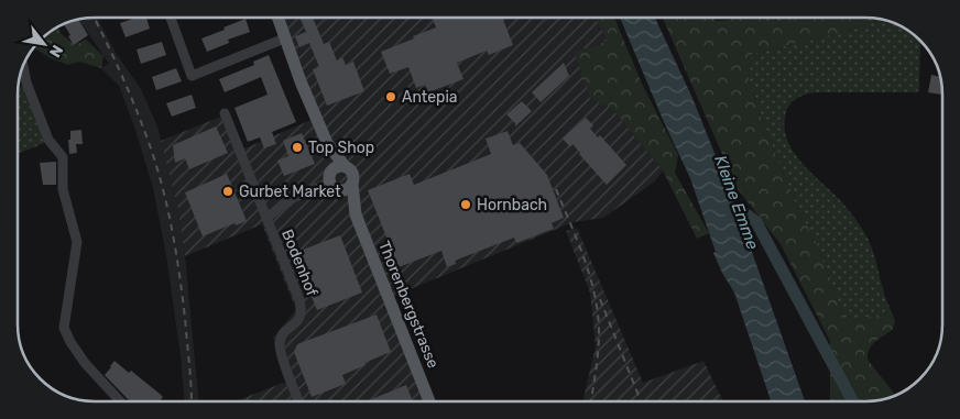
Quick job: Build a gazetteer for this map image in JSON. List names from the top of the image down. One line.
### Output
{"streets":{"main road":["Thorenbergstrasse"],"street":["Bodenhof"]},"crossings":[["Bodenhof","Thorenbergstrasse"]],"water":["Kleine Emme"],"places":["Antepia","Top Shop","Gurbet Market","Hornbach"],"north":"bottom right"}
